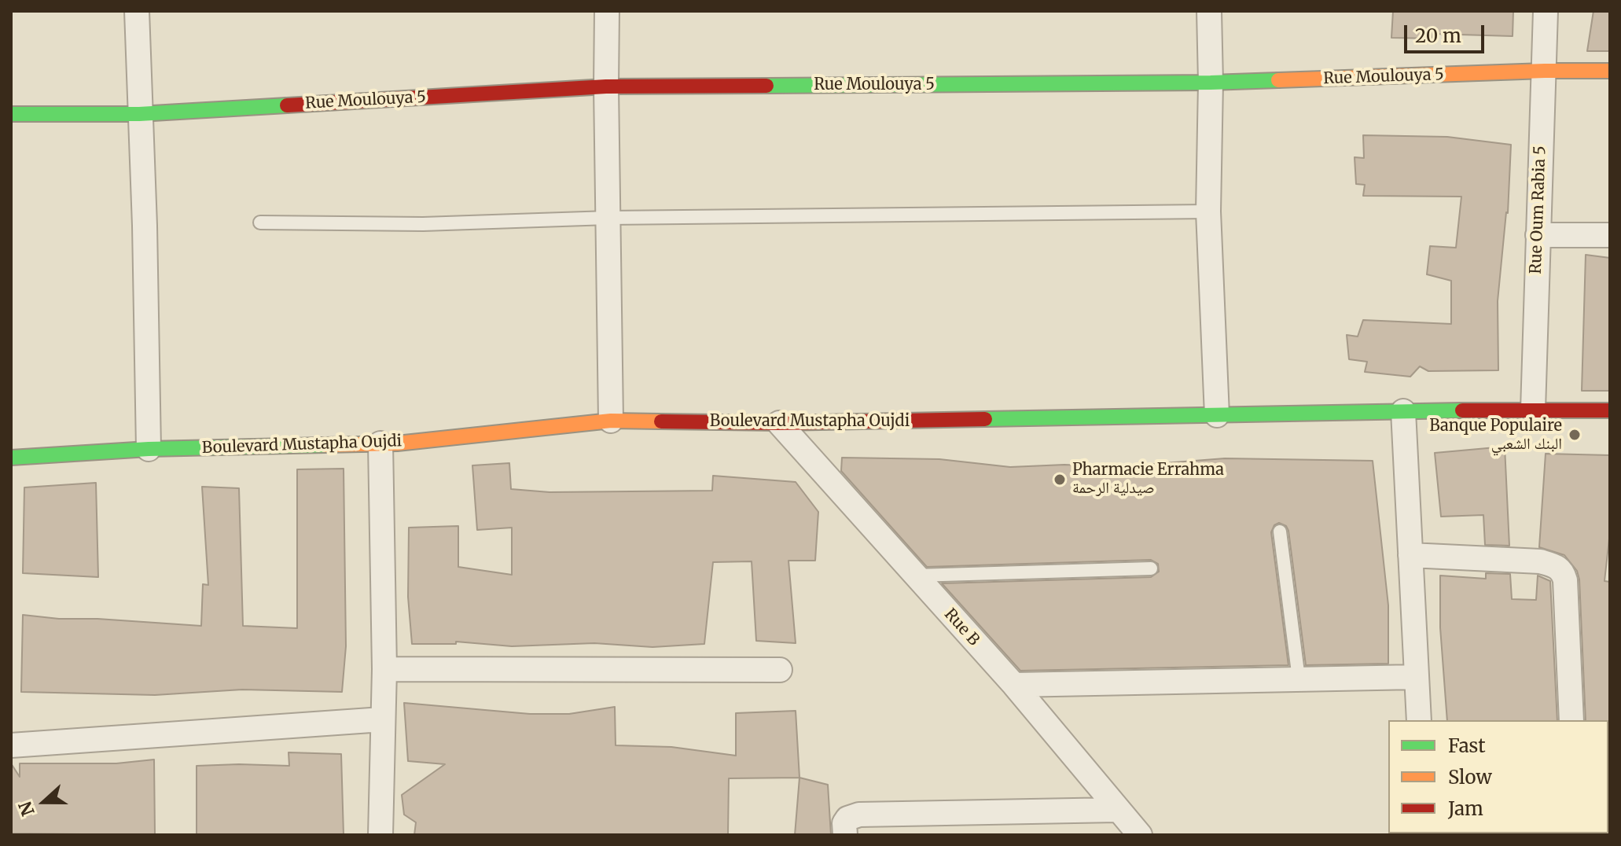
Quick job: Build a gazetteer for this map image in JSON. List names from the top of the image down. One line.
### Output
{"streets":{"main road":["Rue Moulouya 5","Boulevard Mustapha Oujdi"],"street":["Rue Oum Rabia 5","Rue B"]},"crossings":[["Rue Moulouya 5","Rue Oum Rabia 5"],["Rue Oum Rabia 5","Boulevard Mustapha Oujdi"],["Boulevard Mustapha Oujdi","Rue B"]],"places":["Banque Populaire البنك الشعبي","Pharmacie Errahma صيدلية الرحمة"],"legend":["Fast","Slow","Jam"],"scale_bar":"20 m","north":"left"}
